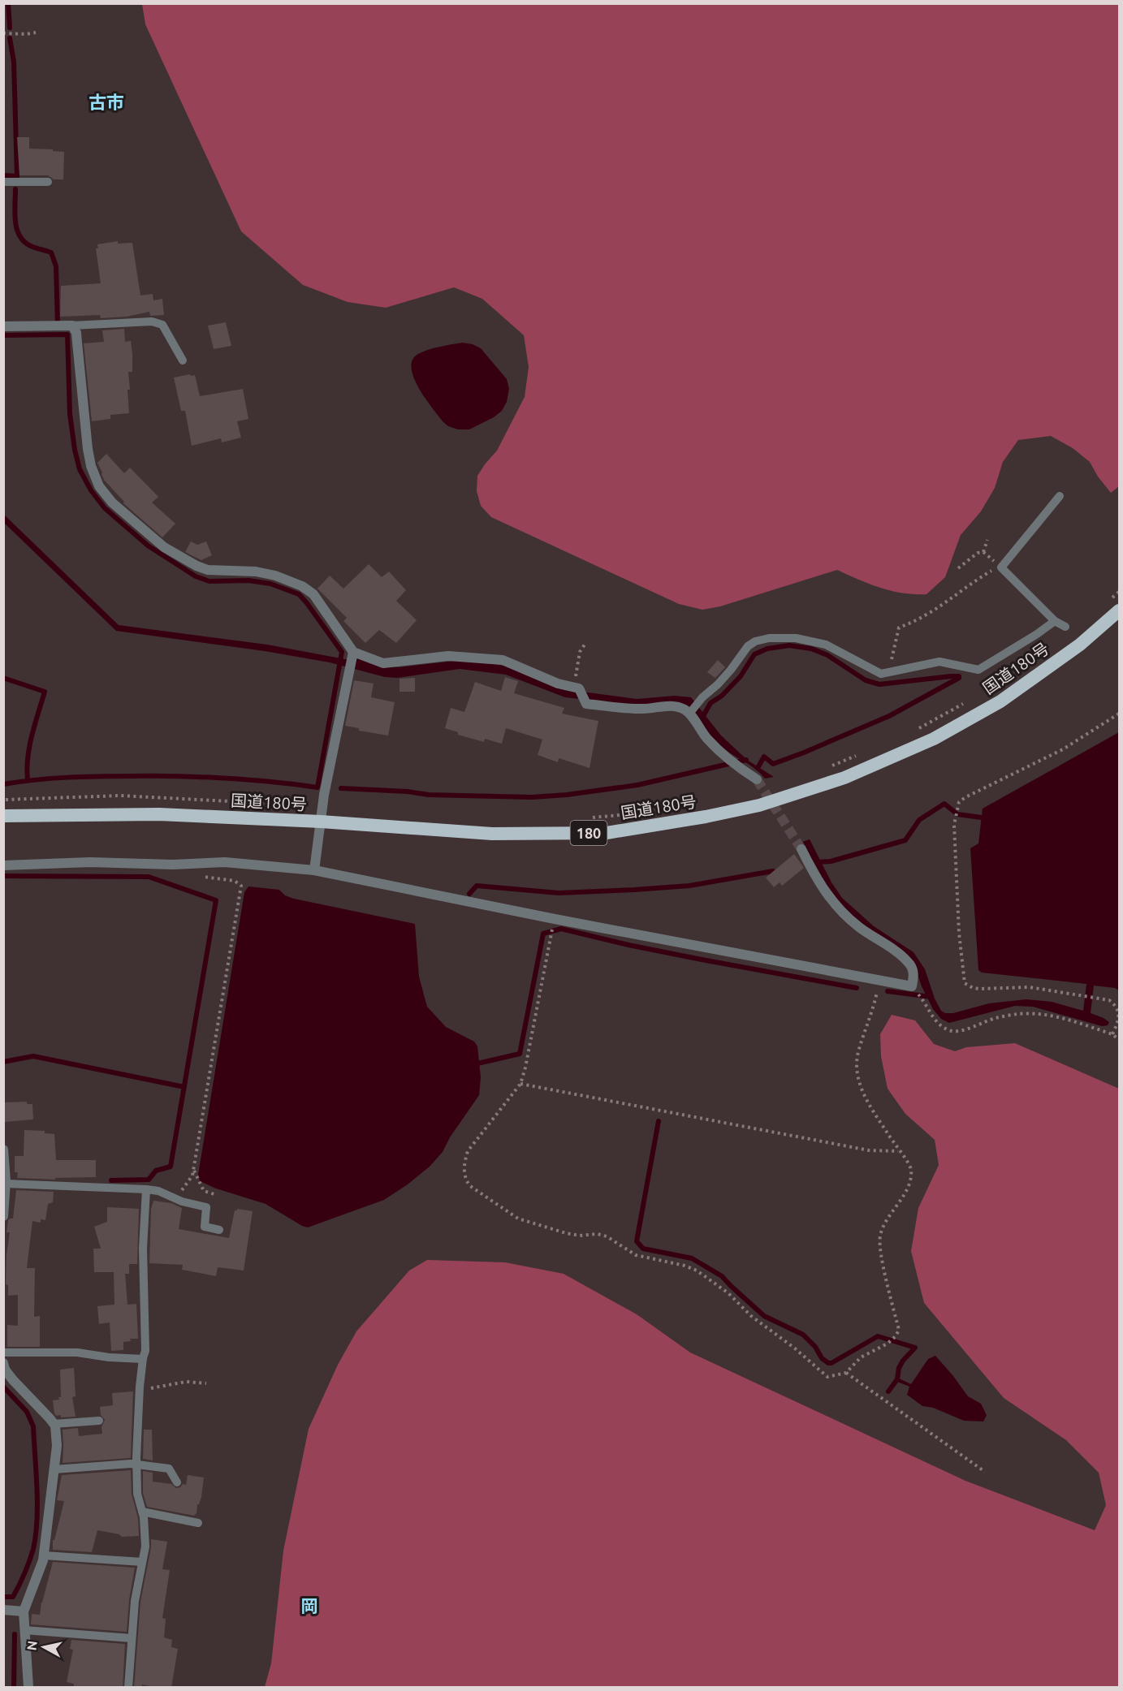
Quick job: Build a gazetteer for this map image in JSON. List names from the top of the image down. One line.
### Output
{"streets":{"highway":["国道180号","180"]},"districts":["古市","岡"],"north":"left"}
